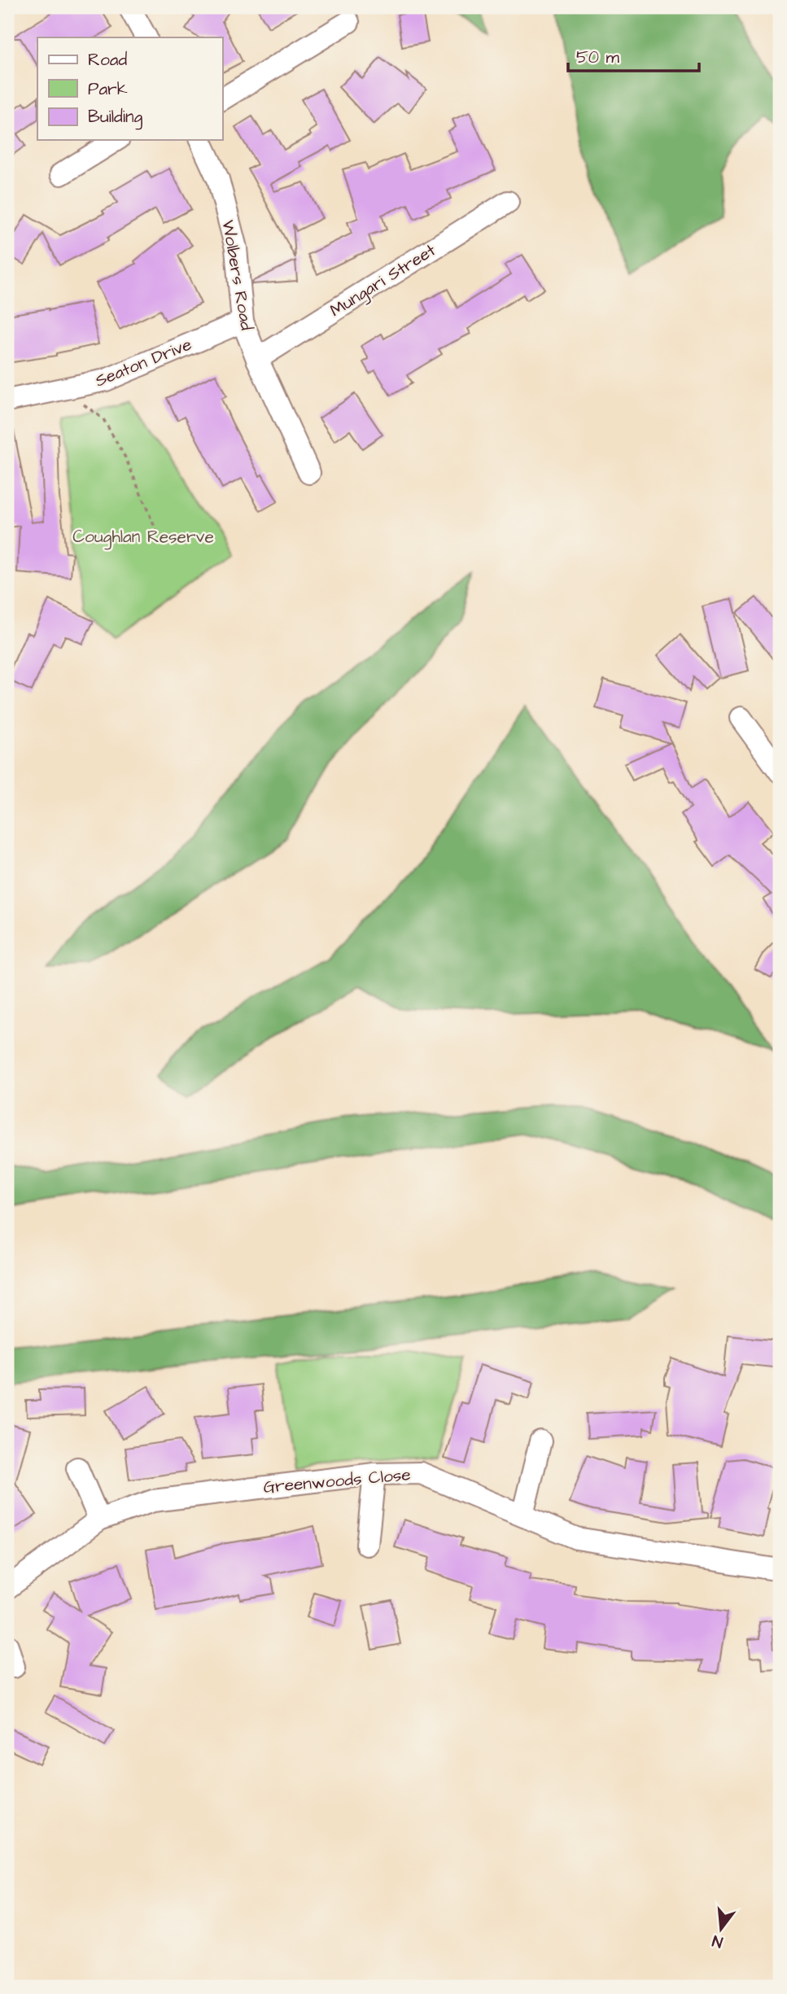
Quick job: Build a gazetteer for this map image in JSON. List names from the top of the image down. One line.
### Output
{"streets":{"street":["Wolbers Road","Mungari Street","Seaton Drive","Greenwoods Close"]},"crossings":[["Wolbers Road","Mungari Street"],["Wolbers Road","Seaton Drive"]],"parks":["Coughlan Reserve"],"legend":["Road","Park","Building"],"scale_bar":"50 m","north":"bottom"}
